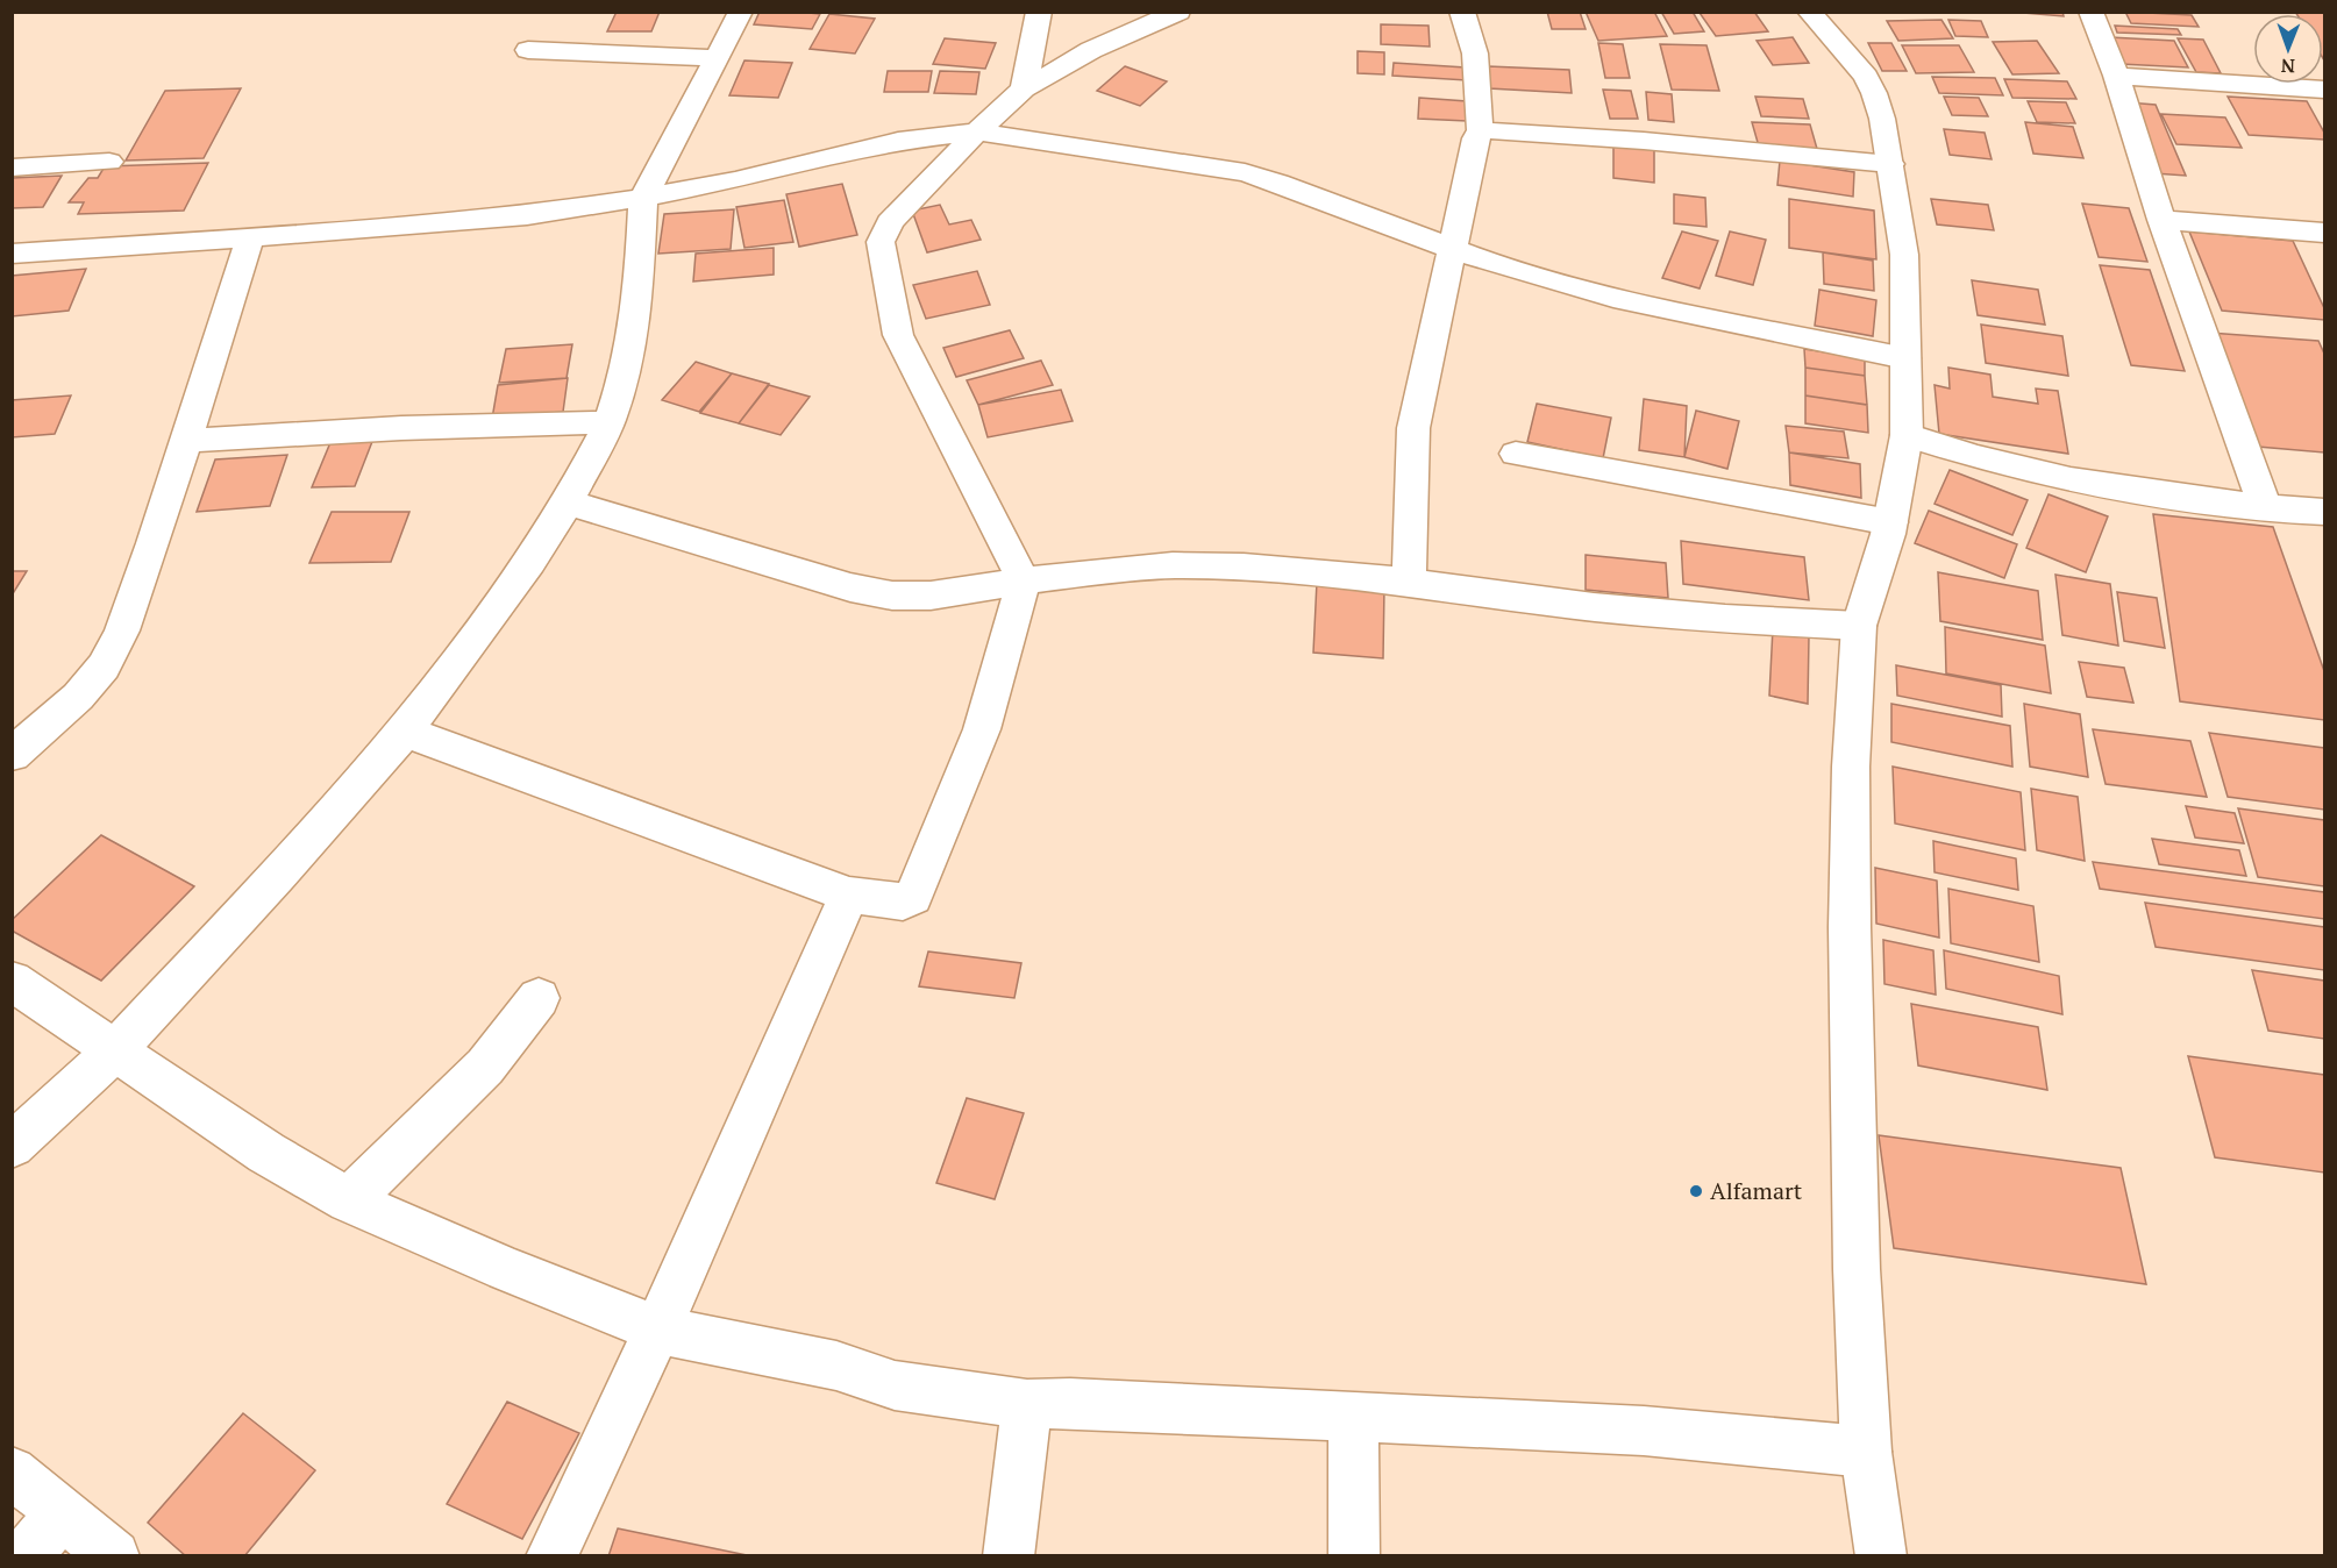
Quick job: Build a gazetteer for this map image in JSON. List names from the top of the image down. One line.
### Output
{"places":["Alfamart"],"north":"bottom"}
